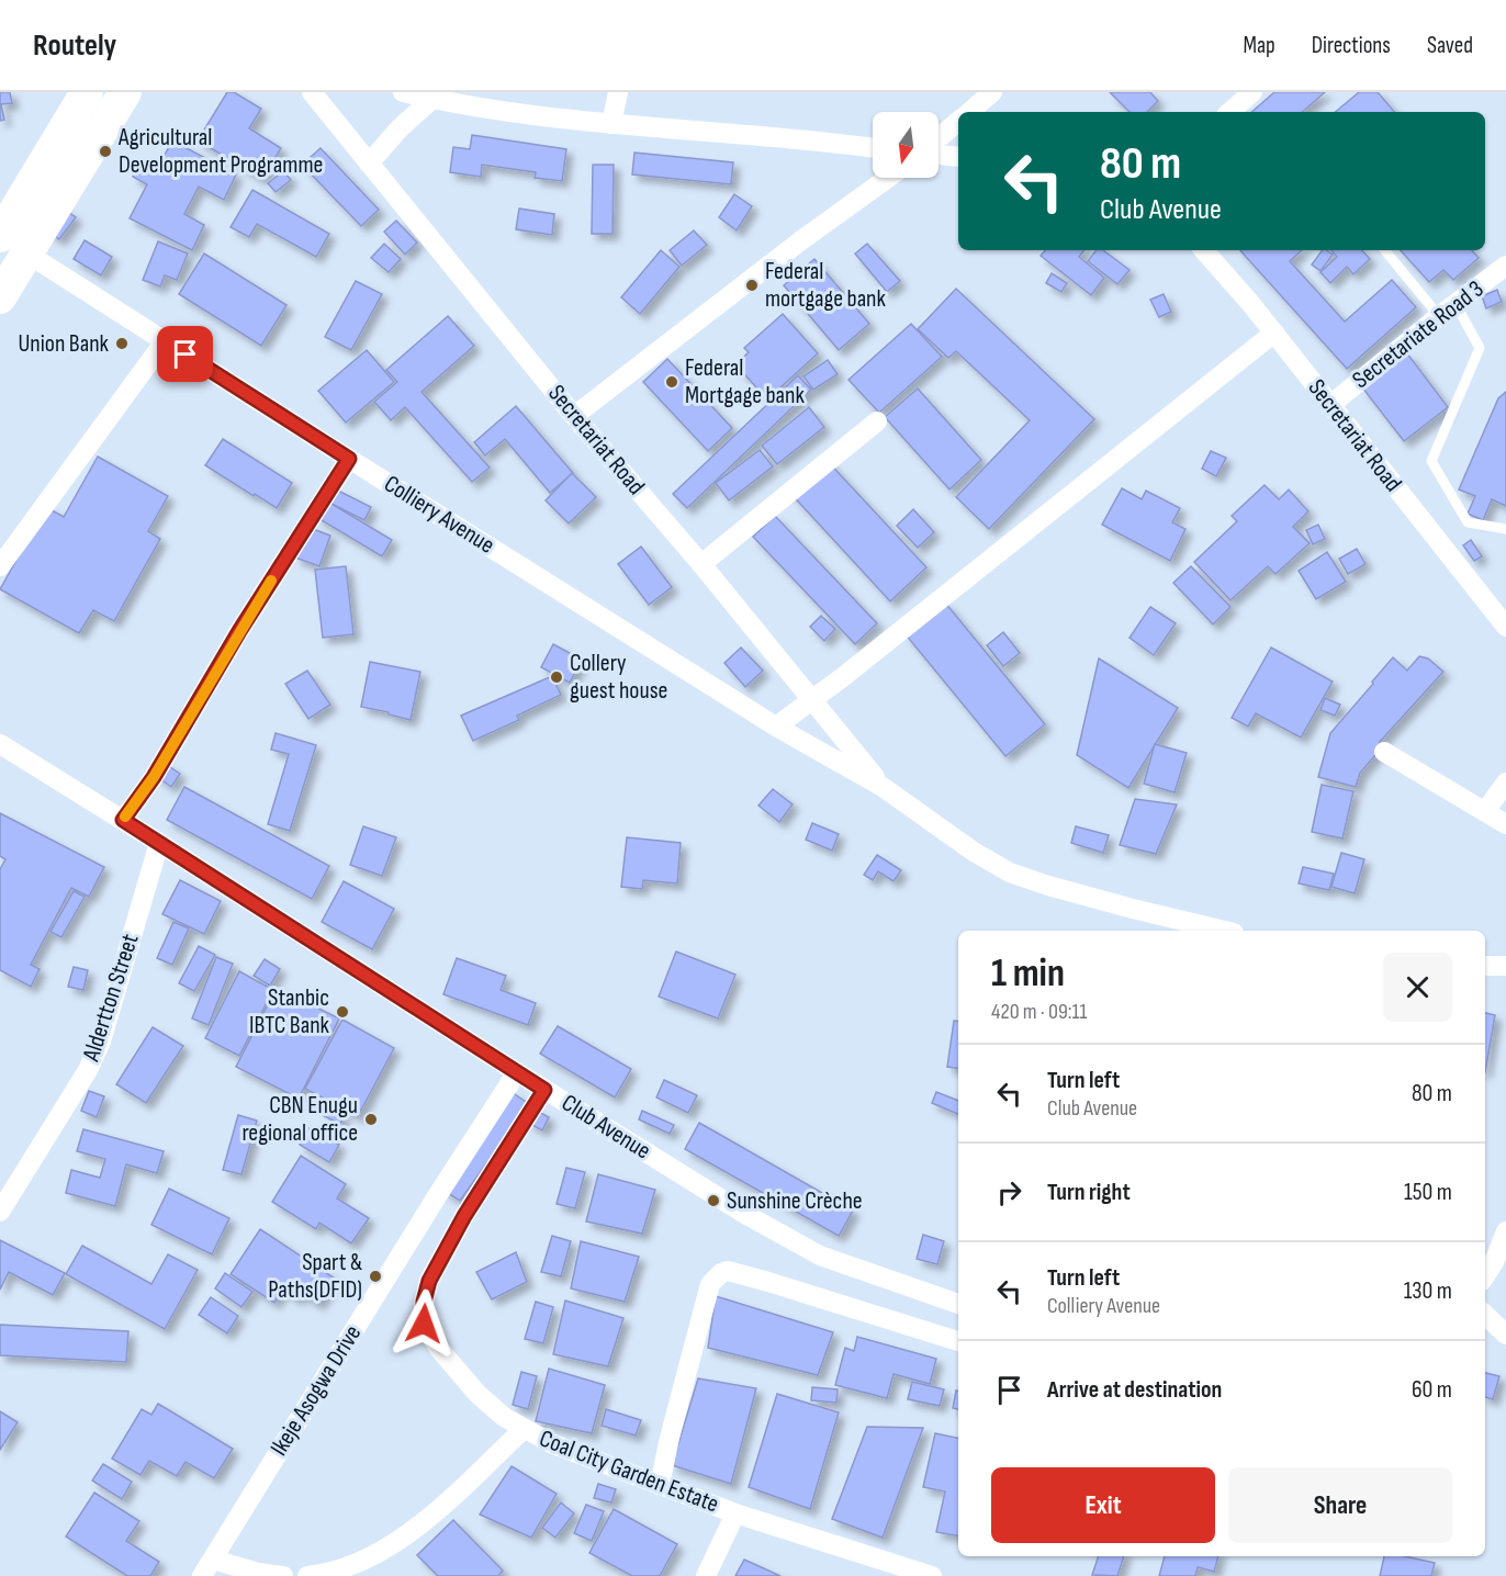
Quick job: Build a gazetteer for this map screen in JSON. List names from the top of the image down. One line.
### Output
{"streets":{"street":["Secretariate Road 3","Secretariat Road","Colliery Avenue","Aldertton Street","Club Avenue","Ikeje Asogwa Drive","Coal City Garden Estate"]},"crossings":[["Secretariate Road 3","Secretariat Road"],["Secretariat Road","Colliery Avenue"],["Aldertton Street","Club Avenue"],["Club Avenue","Ikeje Asogwa Drive"],["Club Avenue","Coal City Garden Estate"]],"places":["Agricultural Development Programme","Federal mortgage bank","Union Bank","Federal Mortgage bank","Collery guest house","Stanbic IBTC Bank","CBN Enugu regional office","Sunshine Crèche","Spart & Paths(DFID)"],"north":"bottom","page":{"header":"Routely","nav":["Map","Directions","Saved"],"turn":["80 m","Club Avenue"],"heading":["1 min","420 m · 09:11"],"list":[{"name":"Turn left","note":"Club Avenue","value":"80 m"},{"name":"Turn right","value":"150 m"},{"name":"Turn left","note":"Colliery Avenue","value":"130 m"},{"name":"Arrive at destination","value":"60 m"}],"buttons":["Exit","Share"]}}
